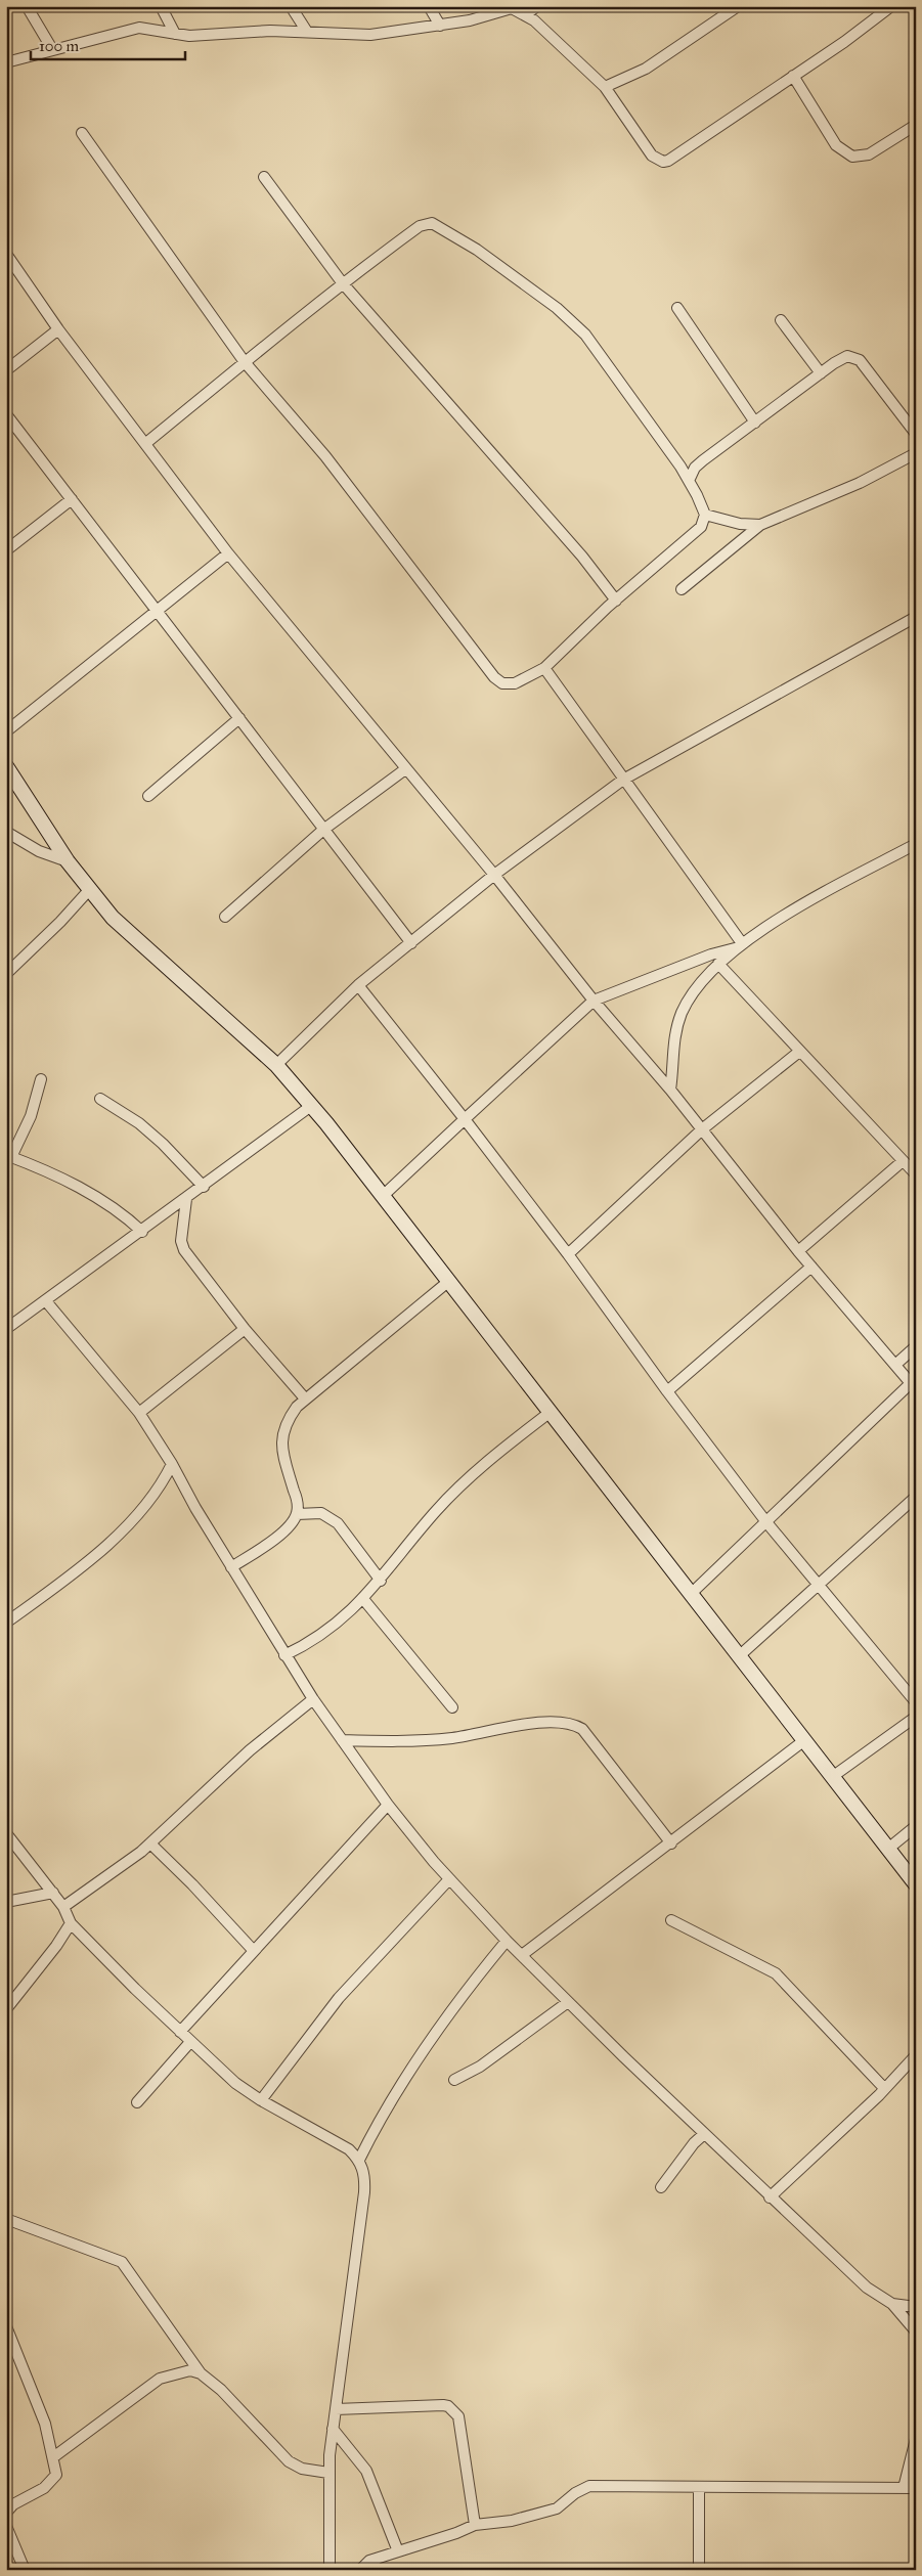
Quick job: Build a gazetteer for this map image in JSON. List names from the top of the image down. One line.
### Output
{"scale_bar":"100 m"}
